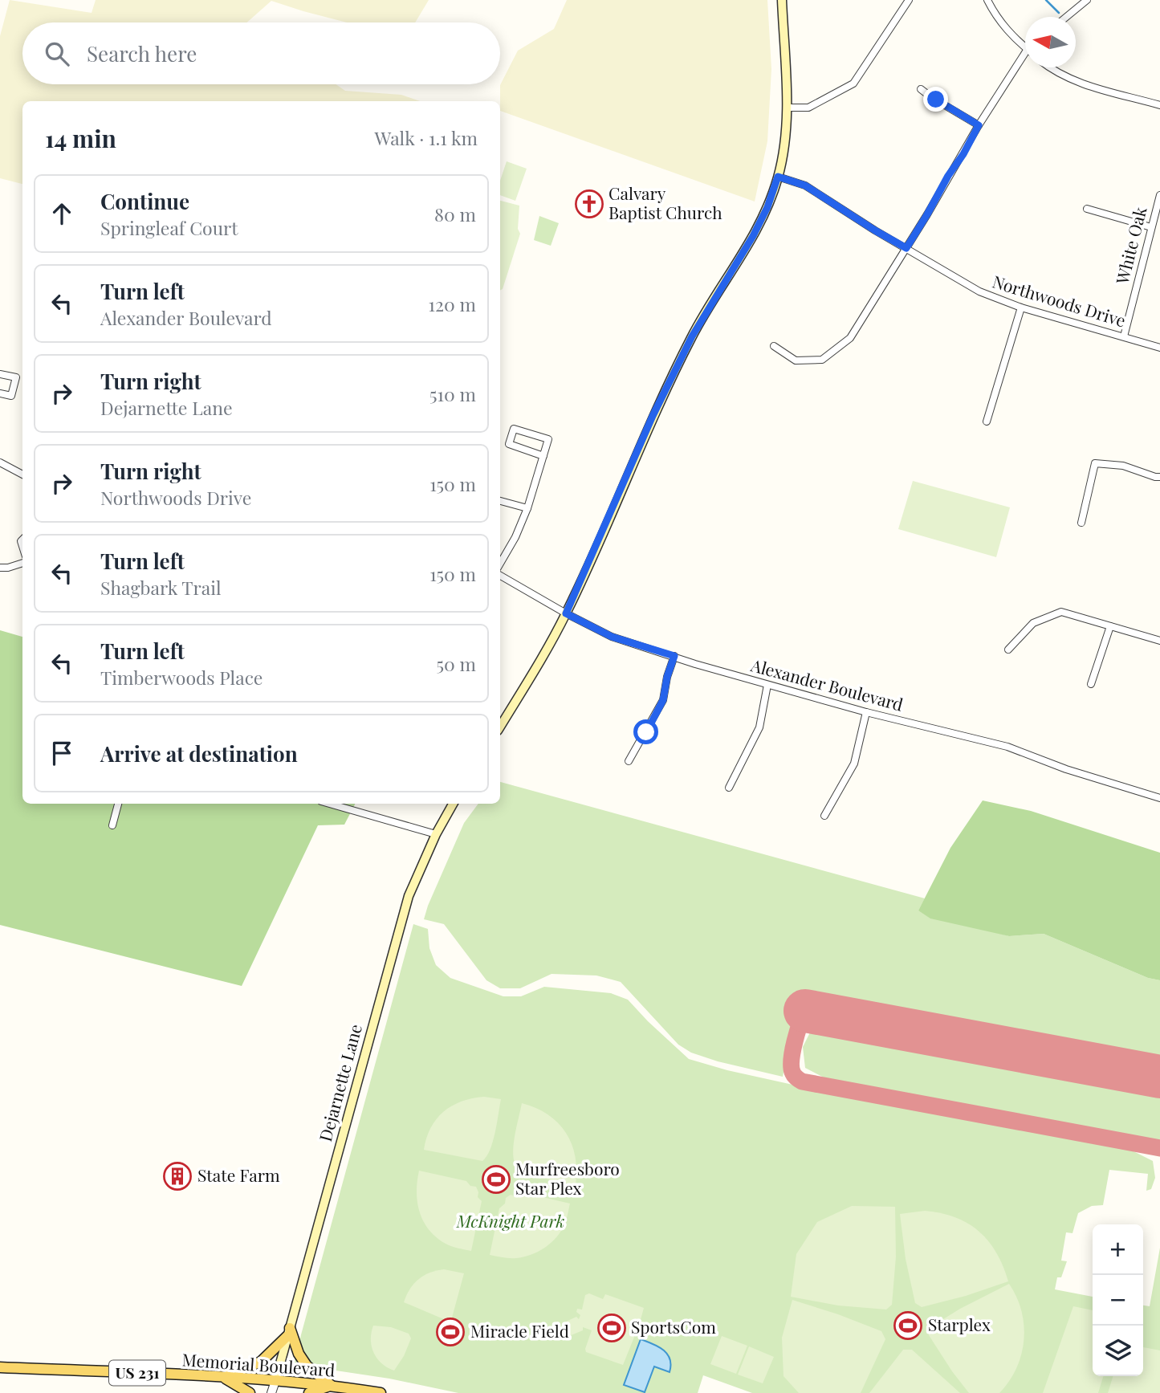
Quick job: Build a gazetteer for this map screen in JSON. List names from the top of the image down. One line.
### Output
{"streets":{"main road":["Dejarnette Lane","Memorial Boulevard","US 231"],"street":["White Oak","Northwoods Drive","Alexander Boulevard"]},"crossings":[["White Oak","Northwoods Drive"],["Dejarnette Lane","Memorial Boulevard"]],"parks":["McKnight Park"],"places":{"church":["Calvary Baptist Church"],"building":["State Farm"],"sports":["Murfreesboro Star Plex","Starplex","SportsCom","Miracle Field"]},"north":"left","page":{"search":"Search here","heading":["14 min","Walk · 1.1 km"],"list":[["Continue","Springleaf Court","80 m"],["Turn left","Alexander Boulevard","120 m"],["Turn right","Dejarnette Lane","510 m"],["Turn right","Northwoods Drive","150 m"],["Turn left","Shagbark Trail","150 m"],["Turn left","Timberwoods Place","50 m"],"Arrive at destination"],"map_buttons":["+","−"]}}
